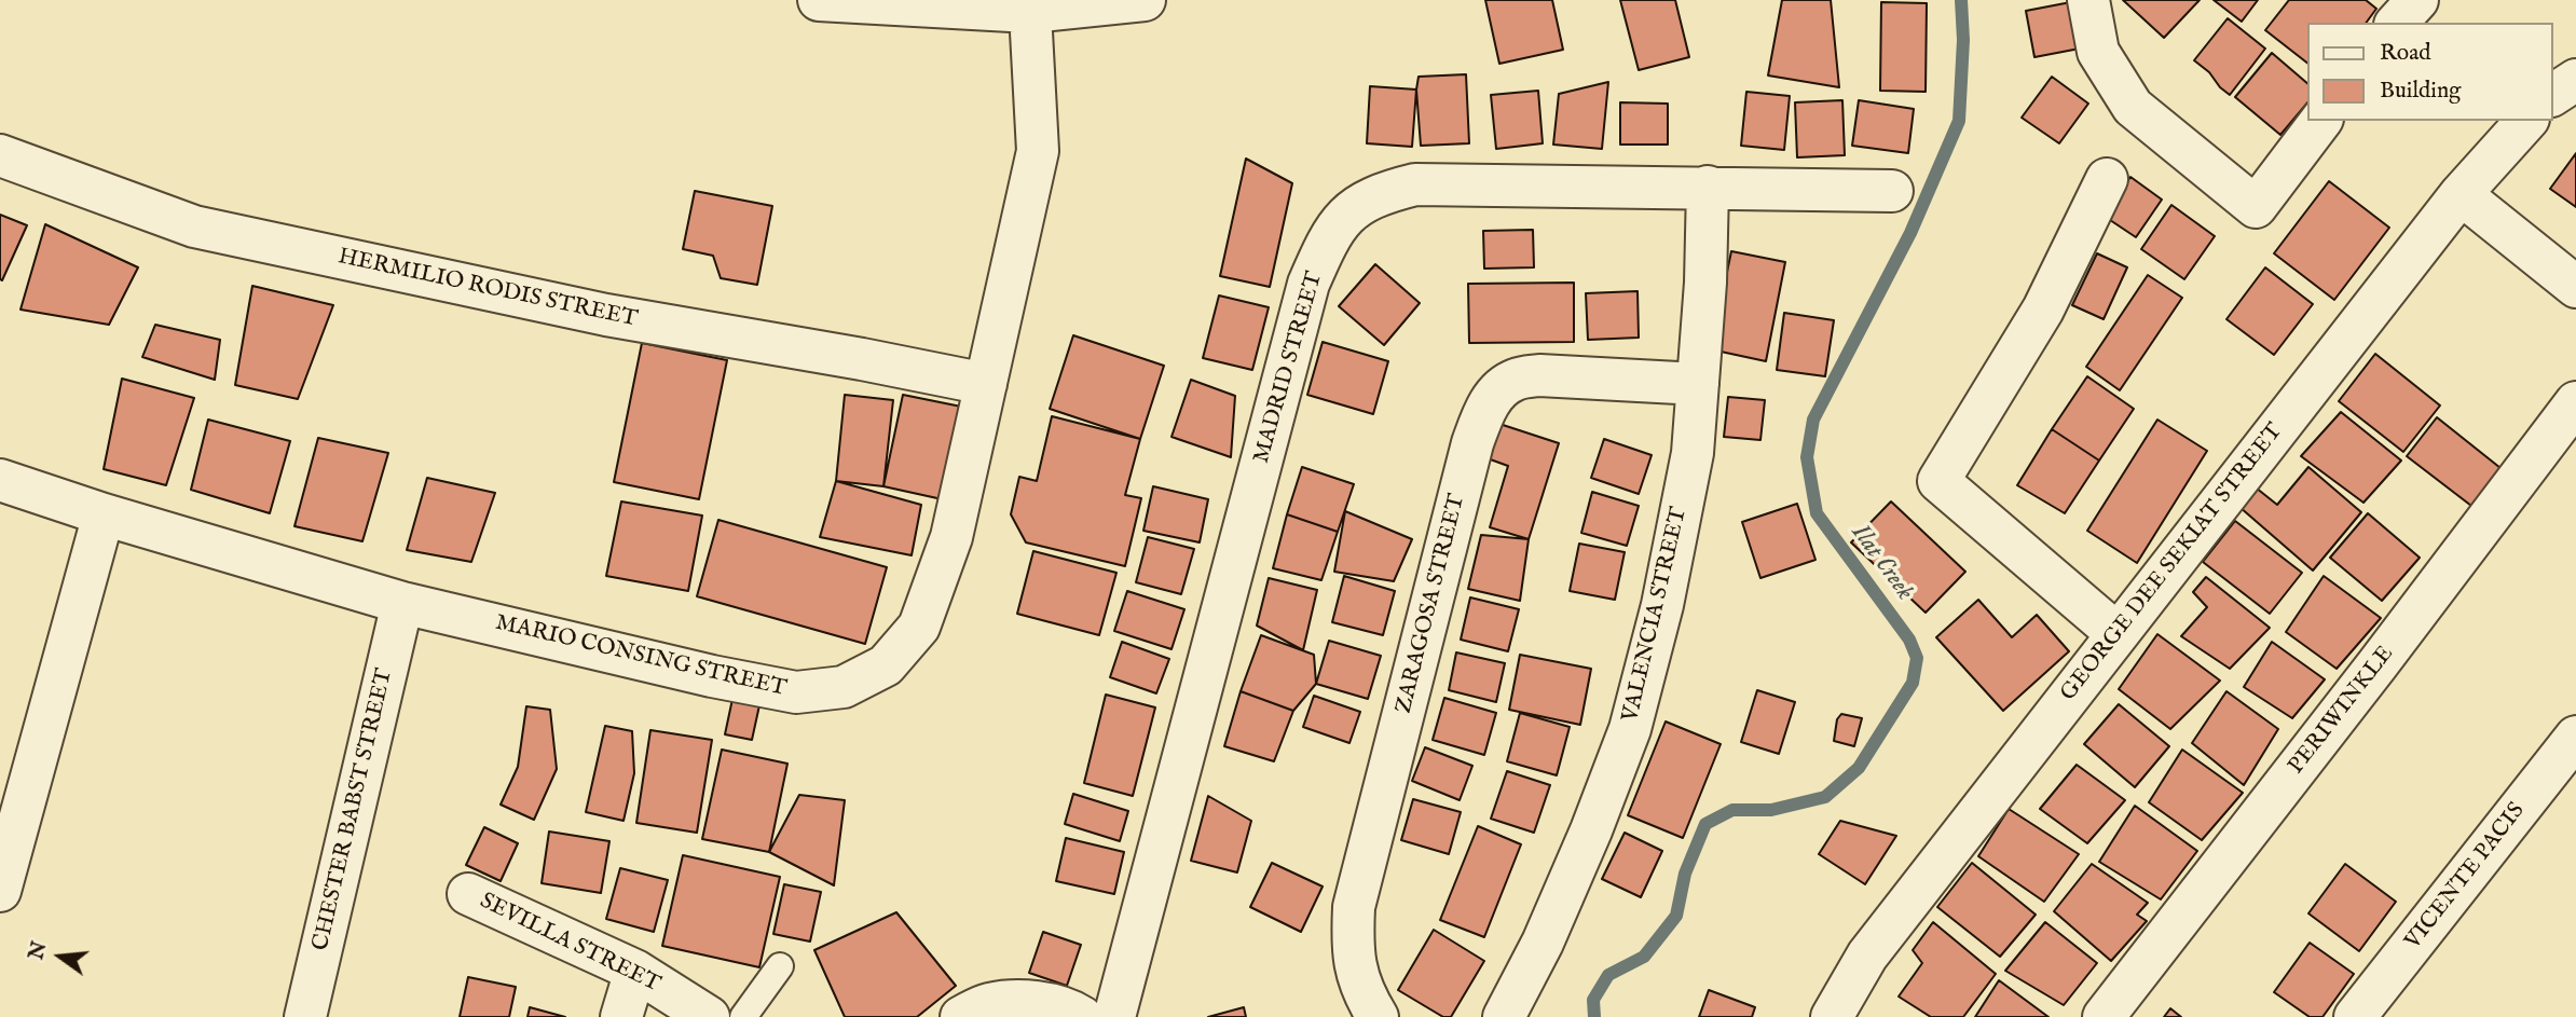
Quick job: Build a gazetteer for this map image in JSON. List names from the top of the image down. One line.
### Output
{"streets":{"street":["HERMILIO RODIS STREET","MADRID STREET","GEORGE DEE SEKIAT STREET","ZARAGOSA STREET","VALENCIA STREET","MARIO CONSING STREET","PERIWINKLE","CHESTER BABST STREET","VICENTE PACIS","SEVILLA STREET"]},"crossings":[["HERMILIO RODIS STREET","MARIO CONSING STREET"],["MADRID STREET","VALENCIA STREET"],["ZARAGOSA STREET","VALENCIA STREET"],["MARIO CONSING STREET","CHESTER BABST STREET"]],"water":["Ilat Creek"],"legend":["Road","Building"],"north":"left"}
